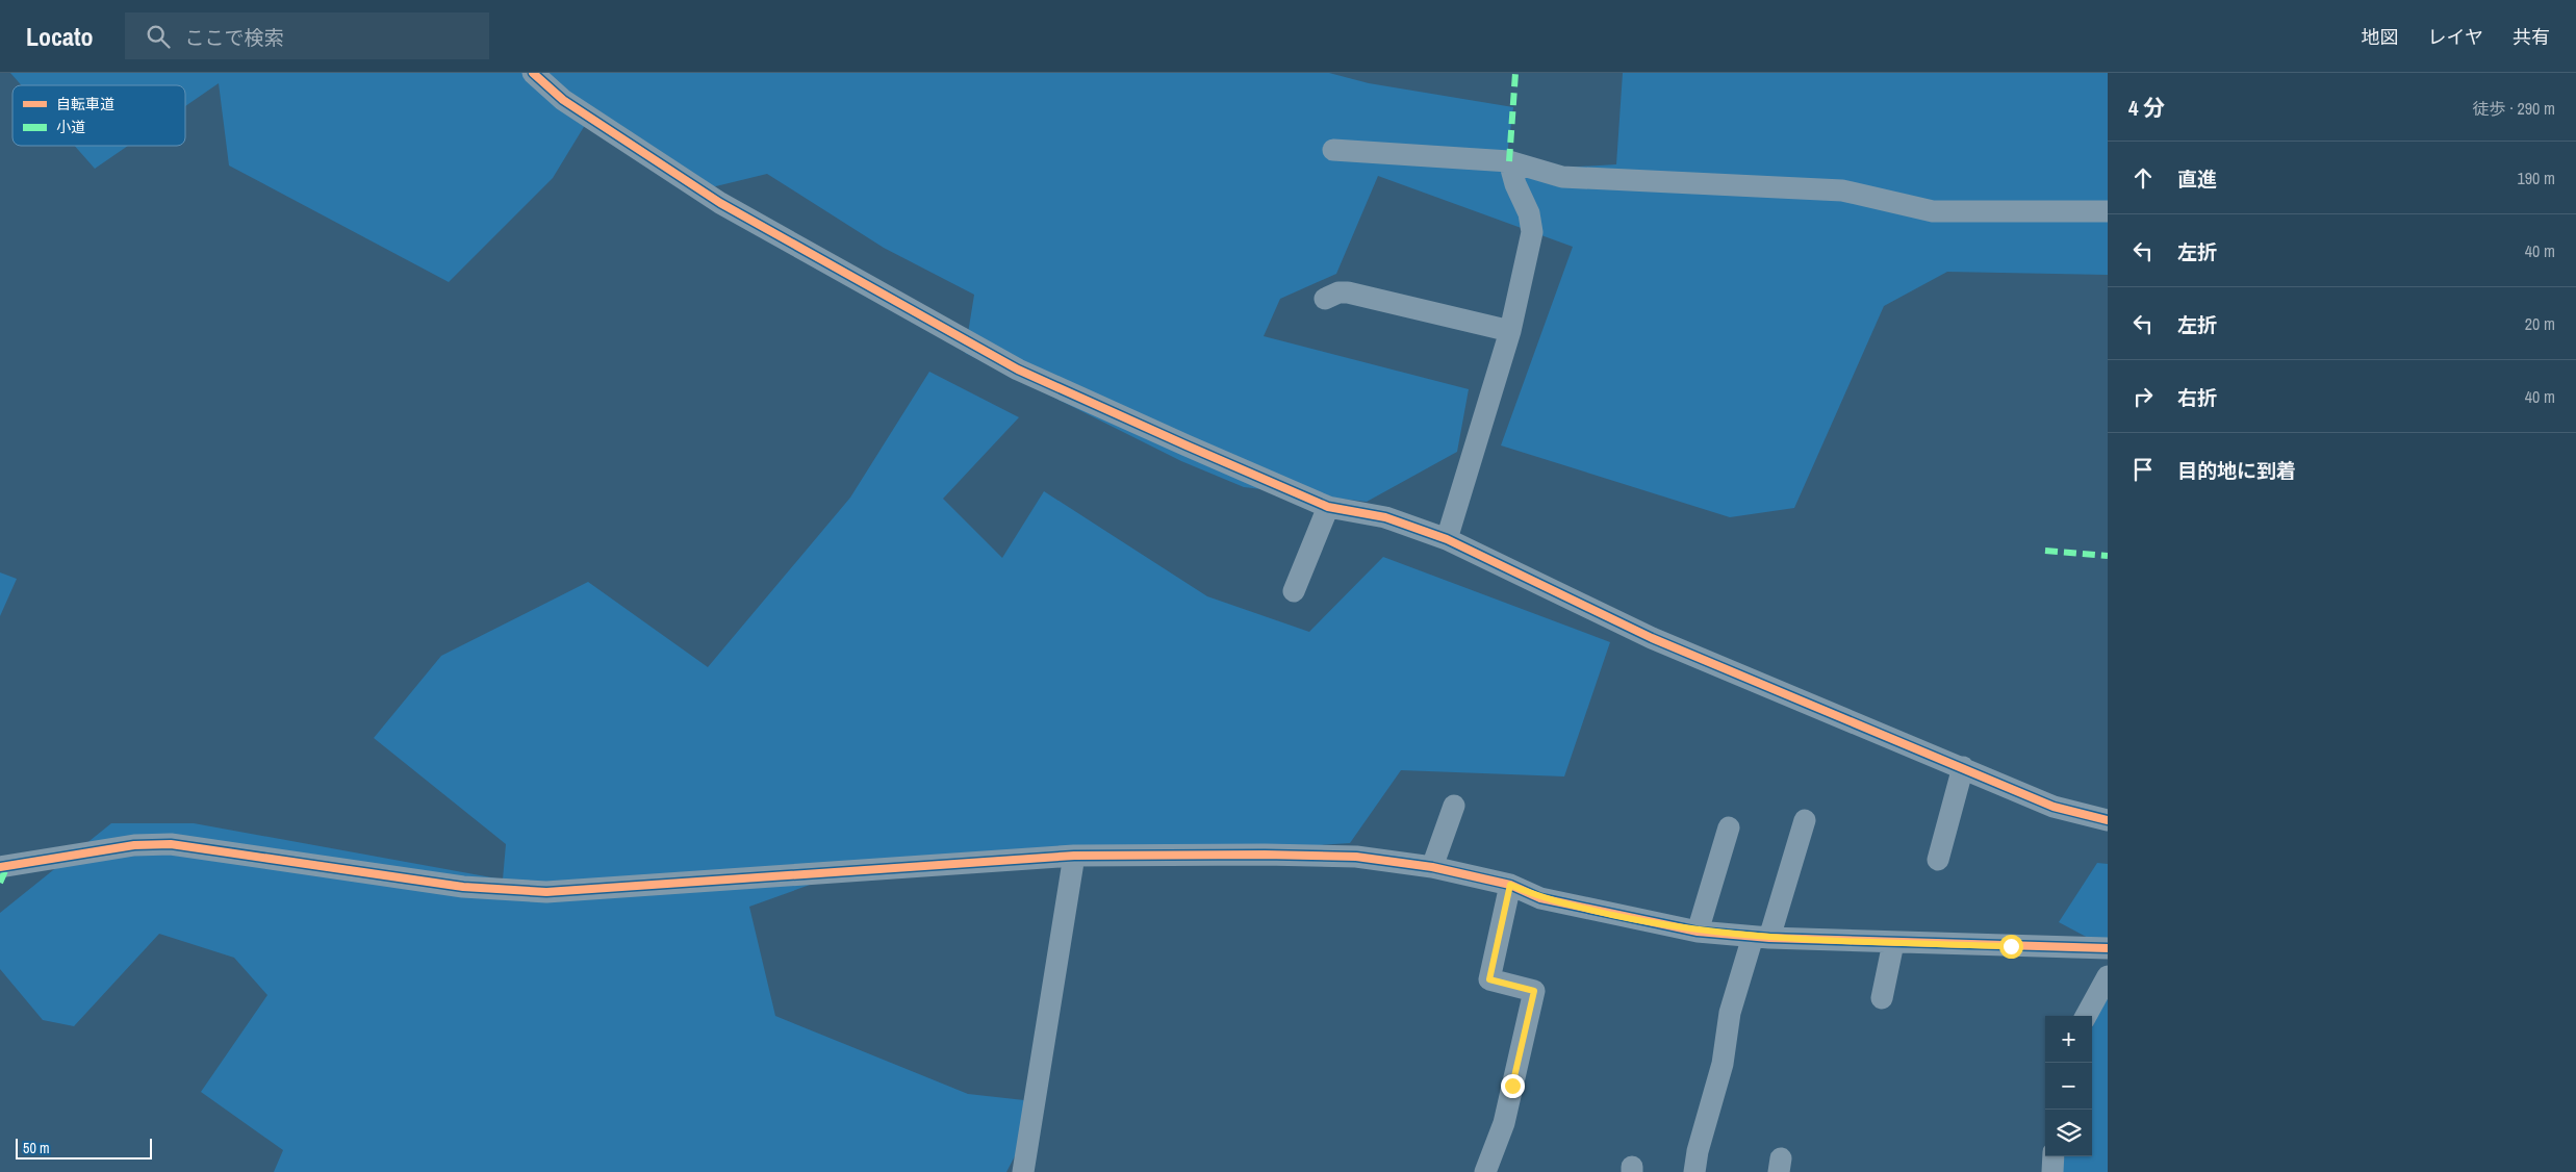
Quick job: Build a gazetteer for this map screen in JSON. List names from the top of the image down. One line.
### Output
{"legend":["自転車道","小道"],"scale_bar":"50 m","page":{"header":"Locato","search":"ここで検索","nav":["地図","レイヤ","共有"],"heading":["4 分","徒歩 · 290 m"],"list":[["直進","190 m"],["左折","40 m"],["左折","20 m"],["右折","40 m"],"目的地に到着"],"map_buttons":["+","−"],"scale":"50 m"}}
